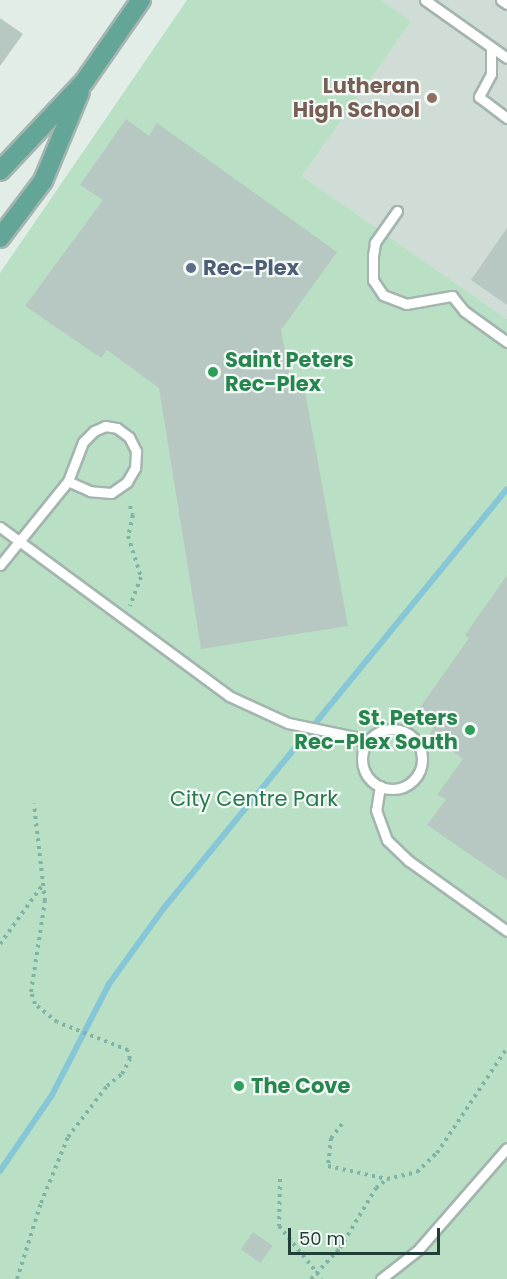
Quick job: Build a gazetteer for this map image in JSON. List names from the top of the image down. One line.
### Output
{"parks":["City Centre Park"],"places":["Lutheran High School","Rec-Plex","Saint Peters Rec-Plex","St. Peters Rec-Plex South","The Cove"],"scale_bar":"50 m"}
